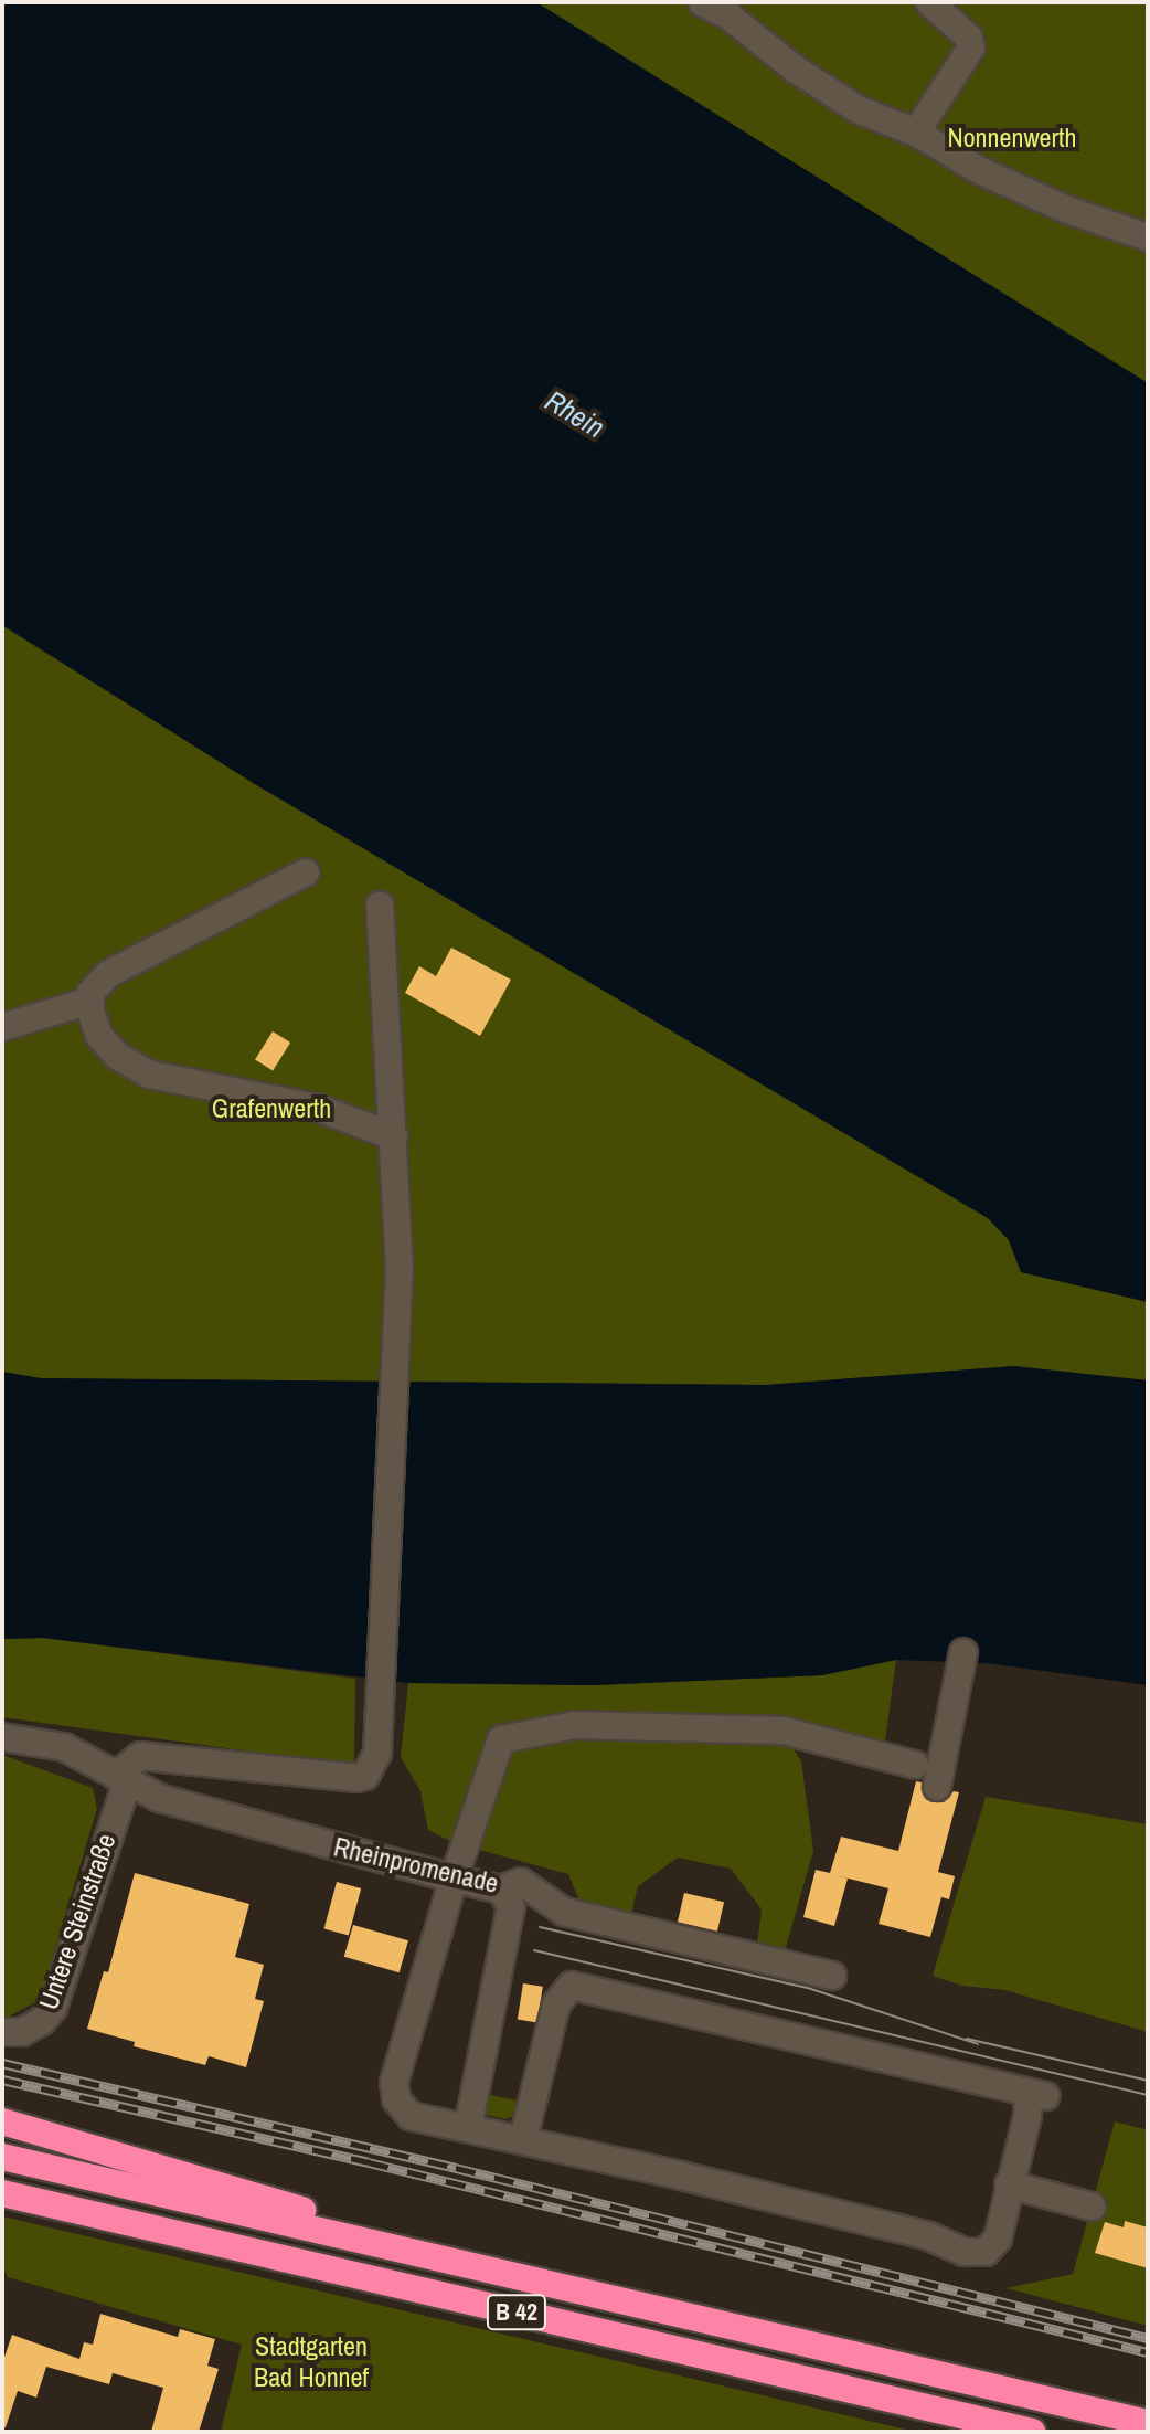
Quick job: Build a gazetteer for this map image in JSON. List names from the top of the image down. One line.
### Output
{"streets":{"highway":["B 42"],"street":["Rheinpromenade","Untere Steinstraße"]},"crossings":[["Rheinpromenade","Untere Steinstraße"]],"water":["Rhein"],"parks":["Nonnenwerth","Grafenwerth","Stadtgarten Bad Honnef"]}
